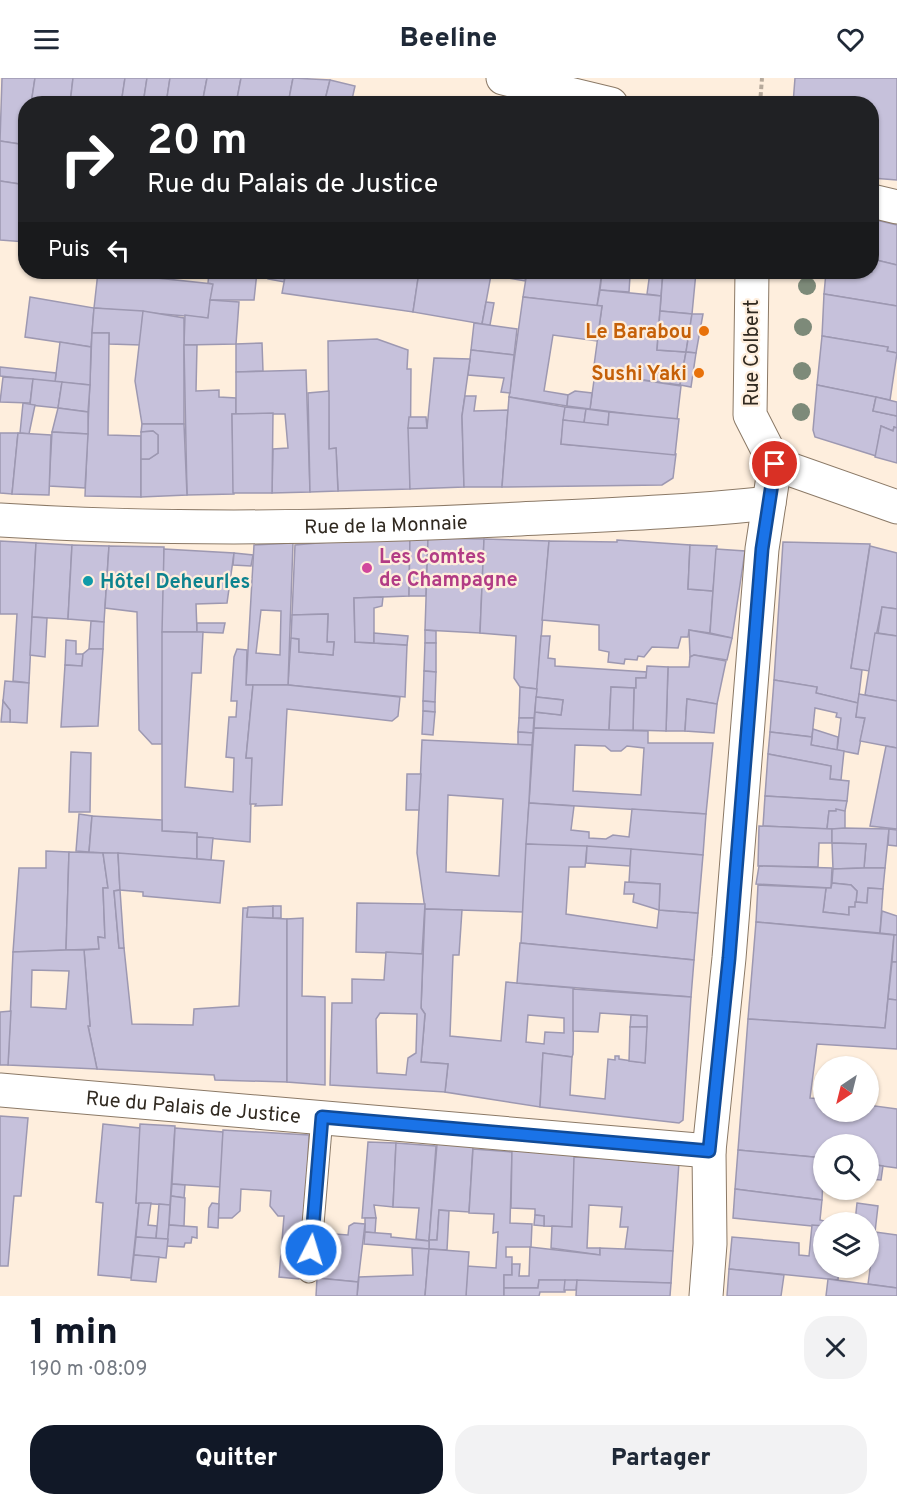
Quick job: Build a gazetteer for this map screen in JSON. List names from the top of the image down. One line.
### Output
{"streets":{"street":["Rue Colbert","Rue de la Monnaie","Rue du Palais de Justice"]},"places":["Le Barabou","Sushi Yaki","Les Comtes de Champagne","Hôtel Deheurles"],"north":"bottom left","page":{"header":"Beeline","turn":["20 m","Rue du Palais de Justice"],"then":"Puis","heading":["1 min","190 m · 08:09"],"buttons":["Quitter","Partager"]}}
